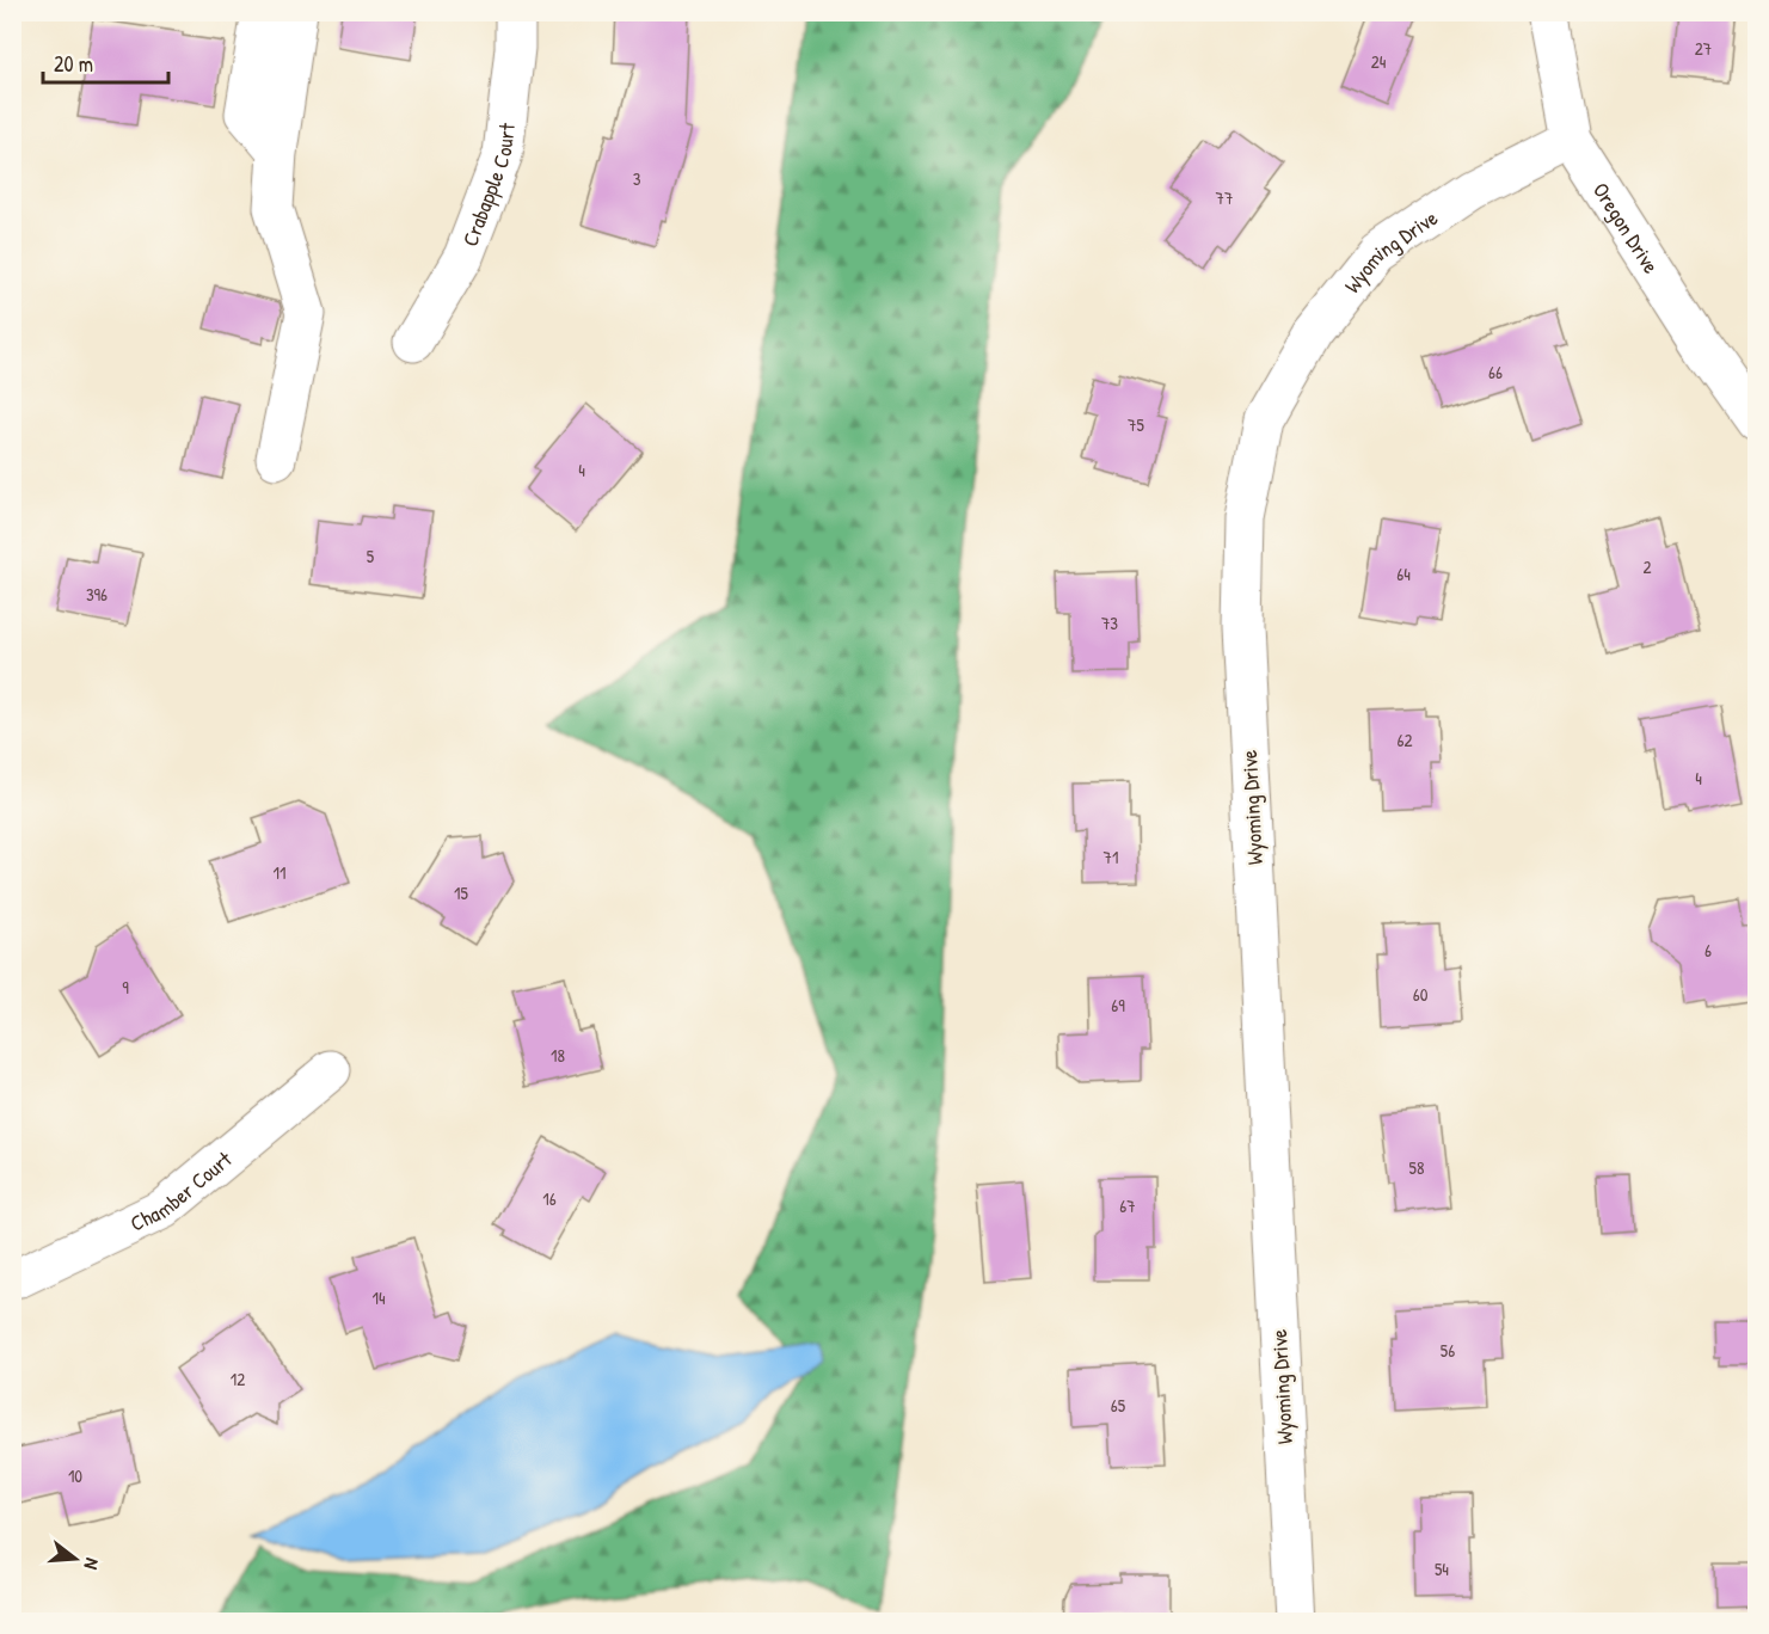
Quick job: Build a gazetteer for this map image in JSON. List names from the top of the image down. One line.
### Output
{"streets":{"street":["Crabapple Court","Oregon Drive","Wyoming Drive","Chamber Court"]},"crossings":[["Oregon Drive","Wyoming Drive"]],"house_numbers":["27","24","3","77","66","75","4","5","2","64","396","73","62","4","71","11","15","6","9","60","69","18","58","16","67","14","56","12","65","10","54"],"scale_bar":"20 m","north":"right"}
